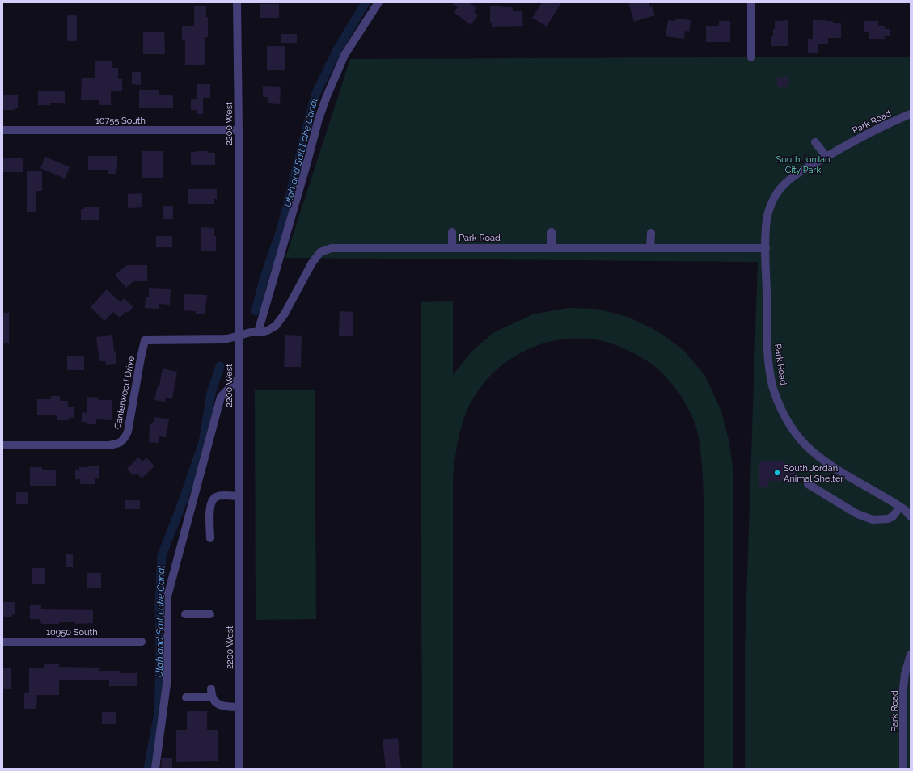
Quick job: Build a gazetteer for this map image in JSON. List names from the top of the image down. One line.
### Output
{"streets":{"street":["10755 South","Park Road","2200 West","Canterwood Drive","10950 South"]},"crossings":[["10755 South","2200 West"],["Park Road","2200 West"],["Park Road","Canterwood Drive"],["2200 West","Canterwood Drive"]],"water":["Utah and Salt Lake Canal"],"parks":["South Jordan City Park"],"places":["South Jordan Animal Shelter"]}
